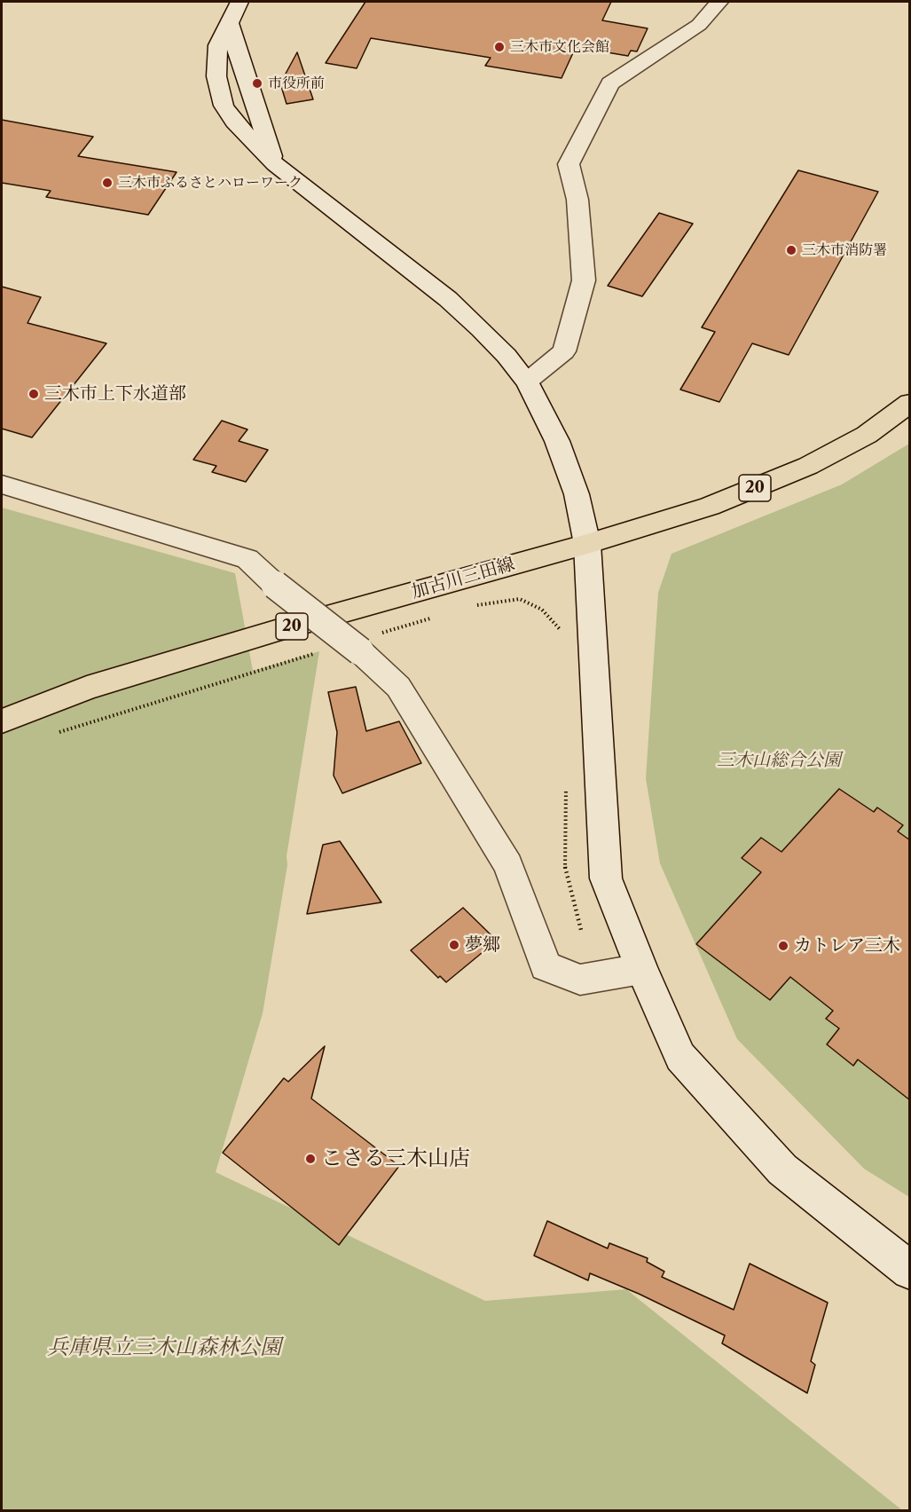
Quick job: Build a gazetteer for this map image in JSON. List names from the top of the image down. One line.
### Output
{"streets":{"main road":["20","加古川三田線"]},"parks":["三木山総合公園","兵庫県立三木山森林公園"],"places":["三木市文化会館","市役所前","三木市ふるさとハローワーク","三木市消防署","三木市上下水道部","夢郷","カトレア三木","こさる三木山店"]}
